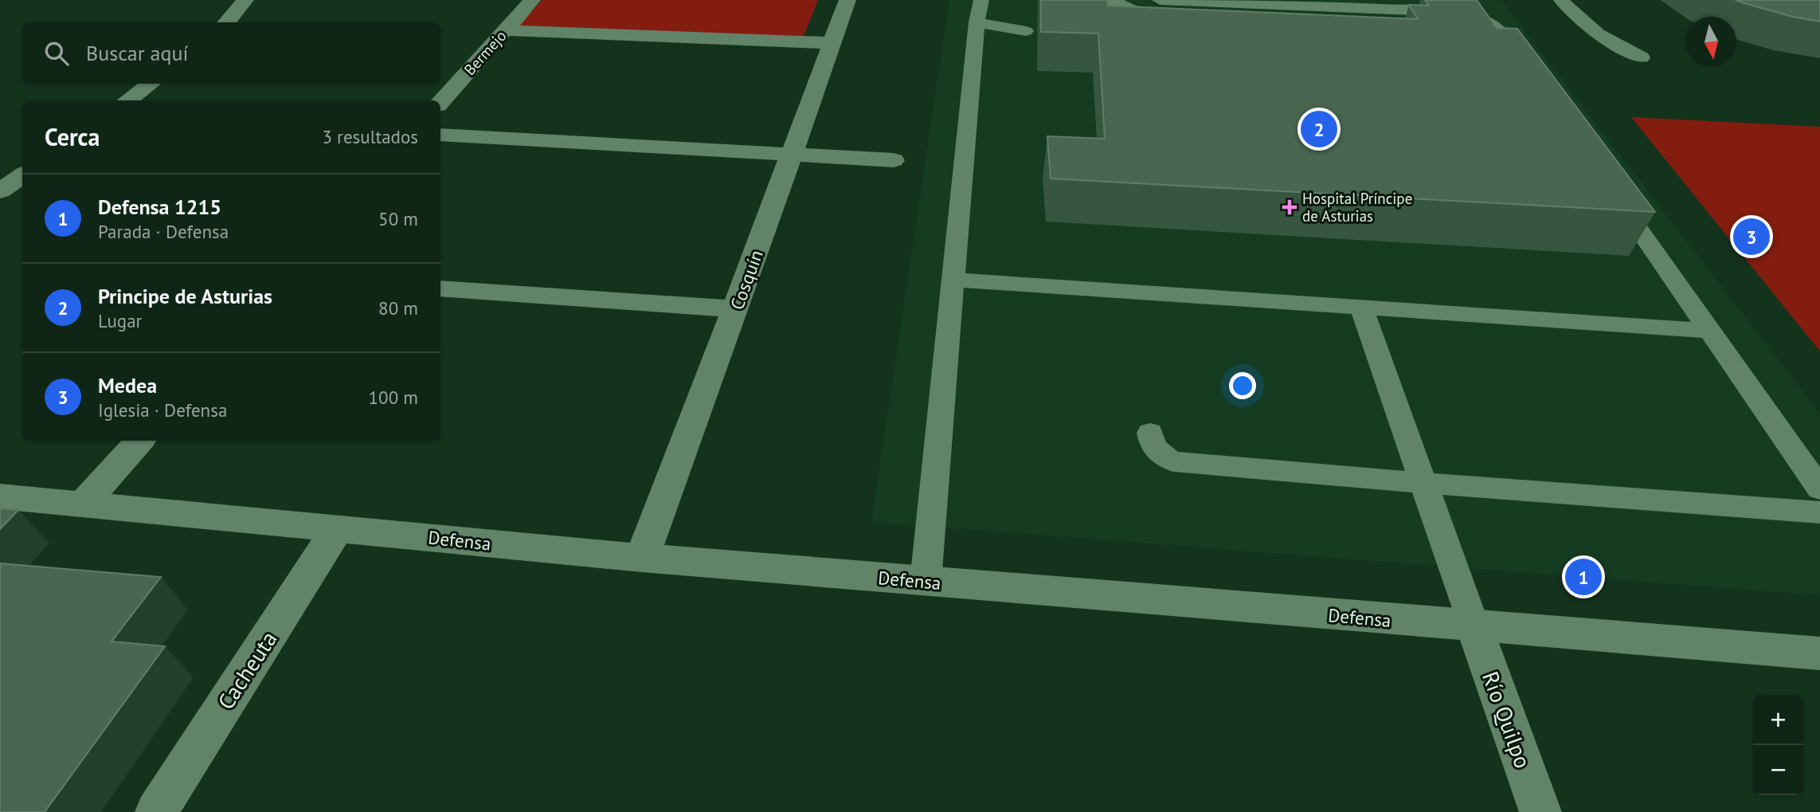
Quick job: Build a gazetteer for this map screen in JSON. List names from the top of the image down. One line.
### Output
{"streets":{"street":["Bermejo","Cosquín","Defensa","Cacheuta","Río Quilpo"]},"crossings":[["Cosquín","Defensa"],["Defensa","Cacheuta"],["Defensa","Río Quilpo"]],"places":{"health":["Hospital Príncipe de Asturias"]},"north":"bottom","page":{"search":"Buscar aquí","heading":["Cerca","3 resultados"],"pins":["2","3","1"],"list":[{"mark":"1","name":"Defensa 1215","note":"Parada · Defensa","value":"50 m"},{"mark":"2","name":"Principe de Asturias","note":"Lugar","value":"80 m"},{"mark":"3","name":"Medea","note":"Iglesia · Defensa","value":"100 m"}],"map_buttons":["+","−"]}}
